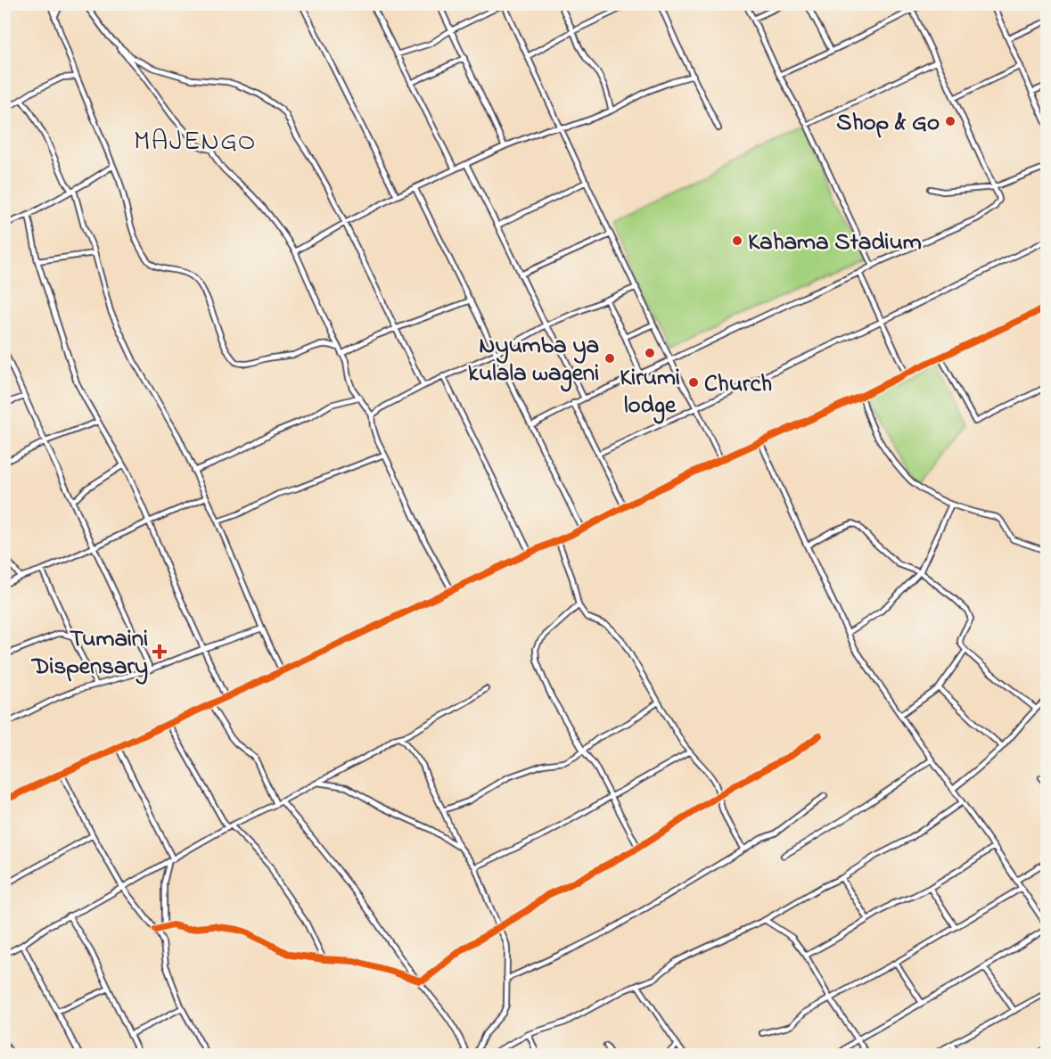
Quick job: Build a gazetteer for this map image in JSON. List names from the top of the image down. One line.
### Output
{"districts":["MAJENGO"],"places":{"other":["Shop & Go","Kahama Stadium","Kirumi lodge","Nyumba ya kulala wageni","Church"],"health":["Tumaini Dispensary"]}}
